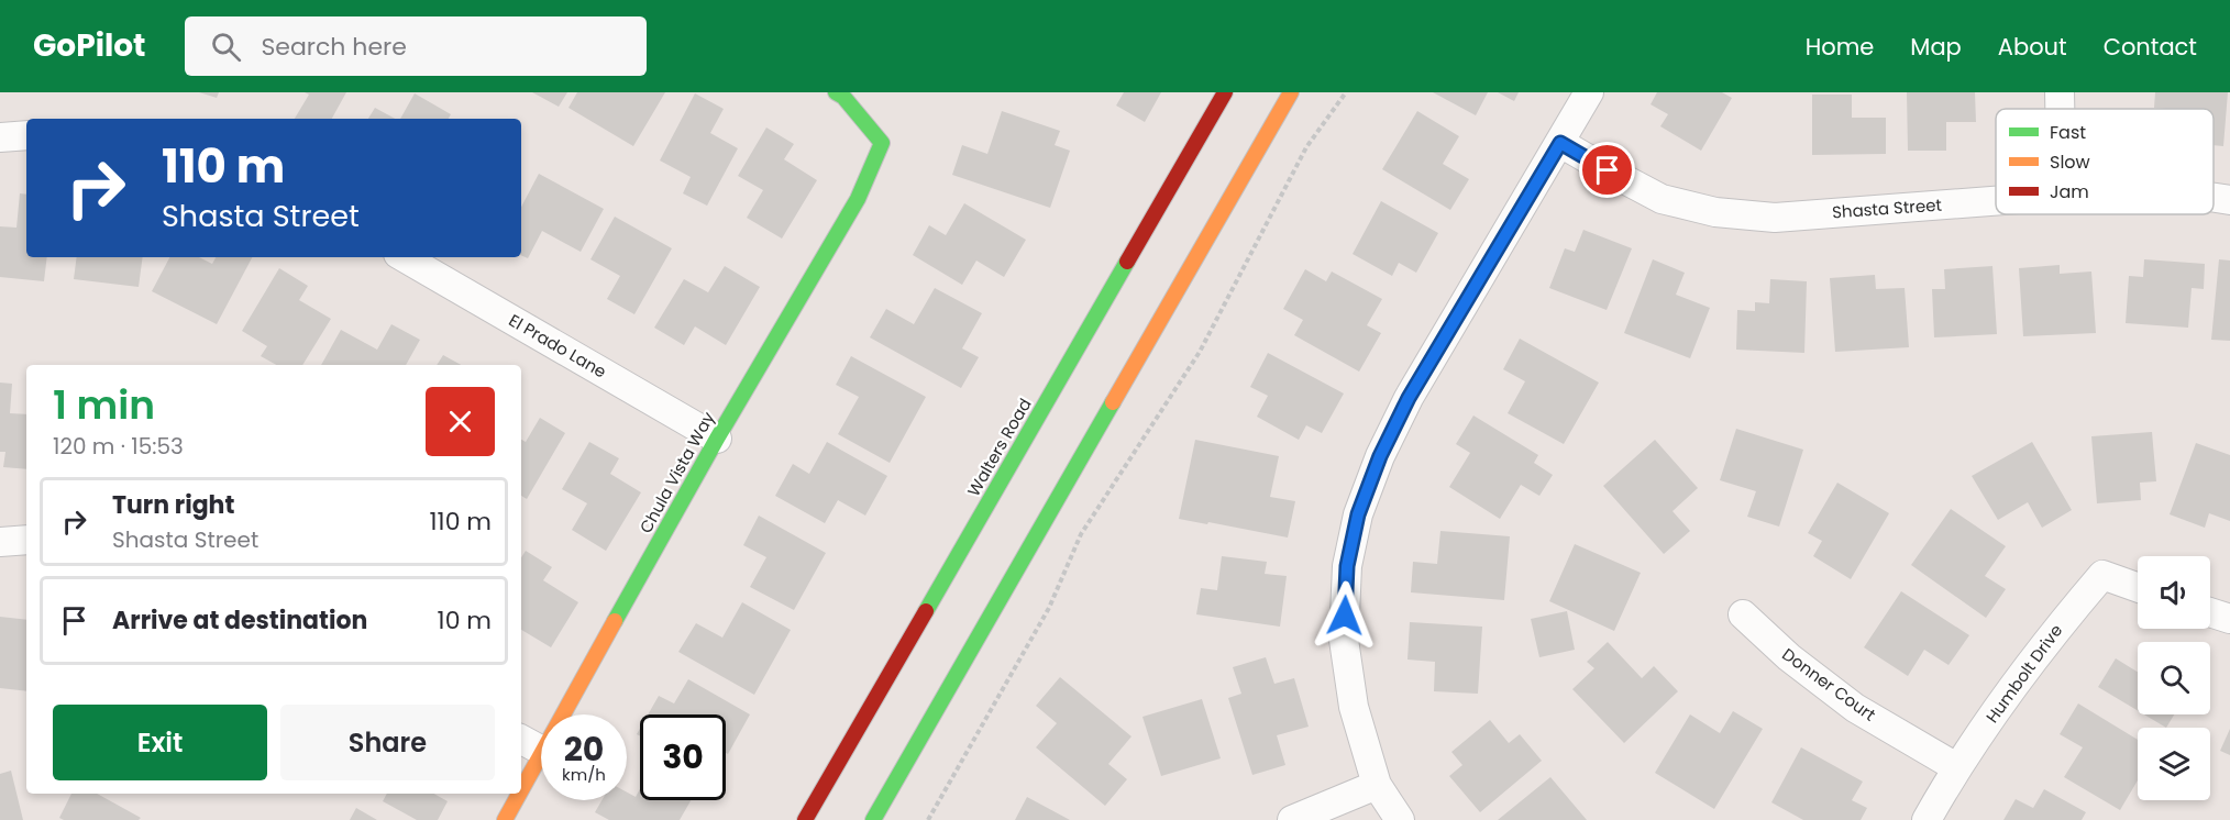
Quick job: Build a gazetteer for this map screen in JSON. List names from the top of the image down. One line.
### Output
{"streets":{"main road":["Walters Road","Chula Vista Way"],"street":["Shasta Street","El Prado Lane","Humbolt Drive","Donner Court"]},"crossings":[["El Prado Lane","Chula Vista Way"],["Humbolt Drive","Donner Court"]],"legend":["Fast","Slow","Jam"],"page":{"header":"GoPilot","search":"Search here","nav":["Home","Map","About","Contact"],"turn":["110 m","Shasta Street"],"heading":["1 min","120 m · 15:53"],"list":[{"name":"Turn right","note":"Shasta Street","value":"110 m"},{"name":"Arrive at destination","value":"10 m"}],"buttons":["Exit","Share"],"speed":"20 km/h","limit":"30"}}
